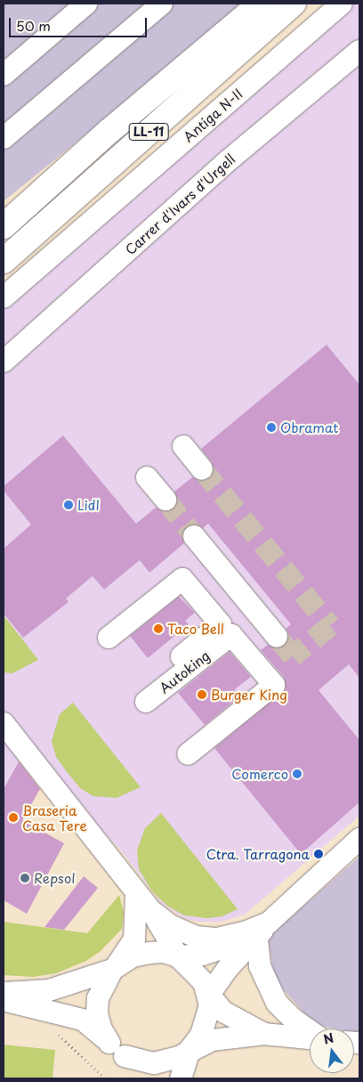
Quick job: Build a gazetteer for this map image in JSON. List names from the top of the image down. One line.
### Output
{"streets":{"highway":["LL-11"],"street":["Antiga N-II","Carrer d'Ivars d'Urgell","Autoking"]},"places":["Obramat","Lidl","Taco Bell","Burger King","Comerco","Braseria Casa Tere","Ctra. Tarragona","Repsol"],"scale_bar":"50 m","north":"top"}
